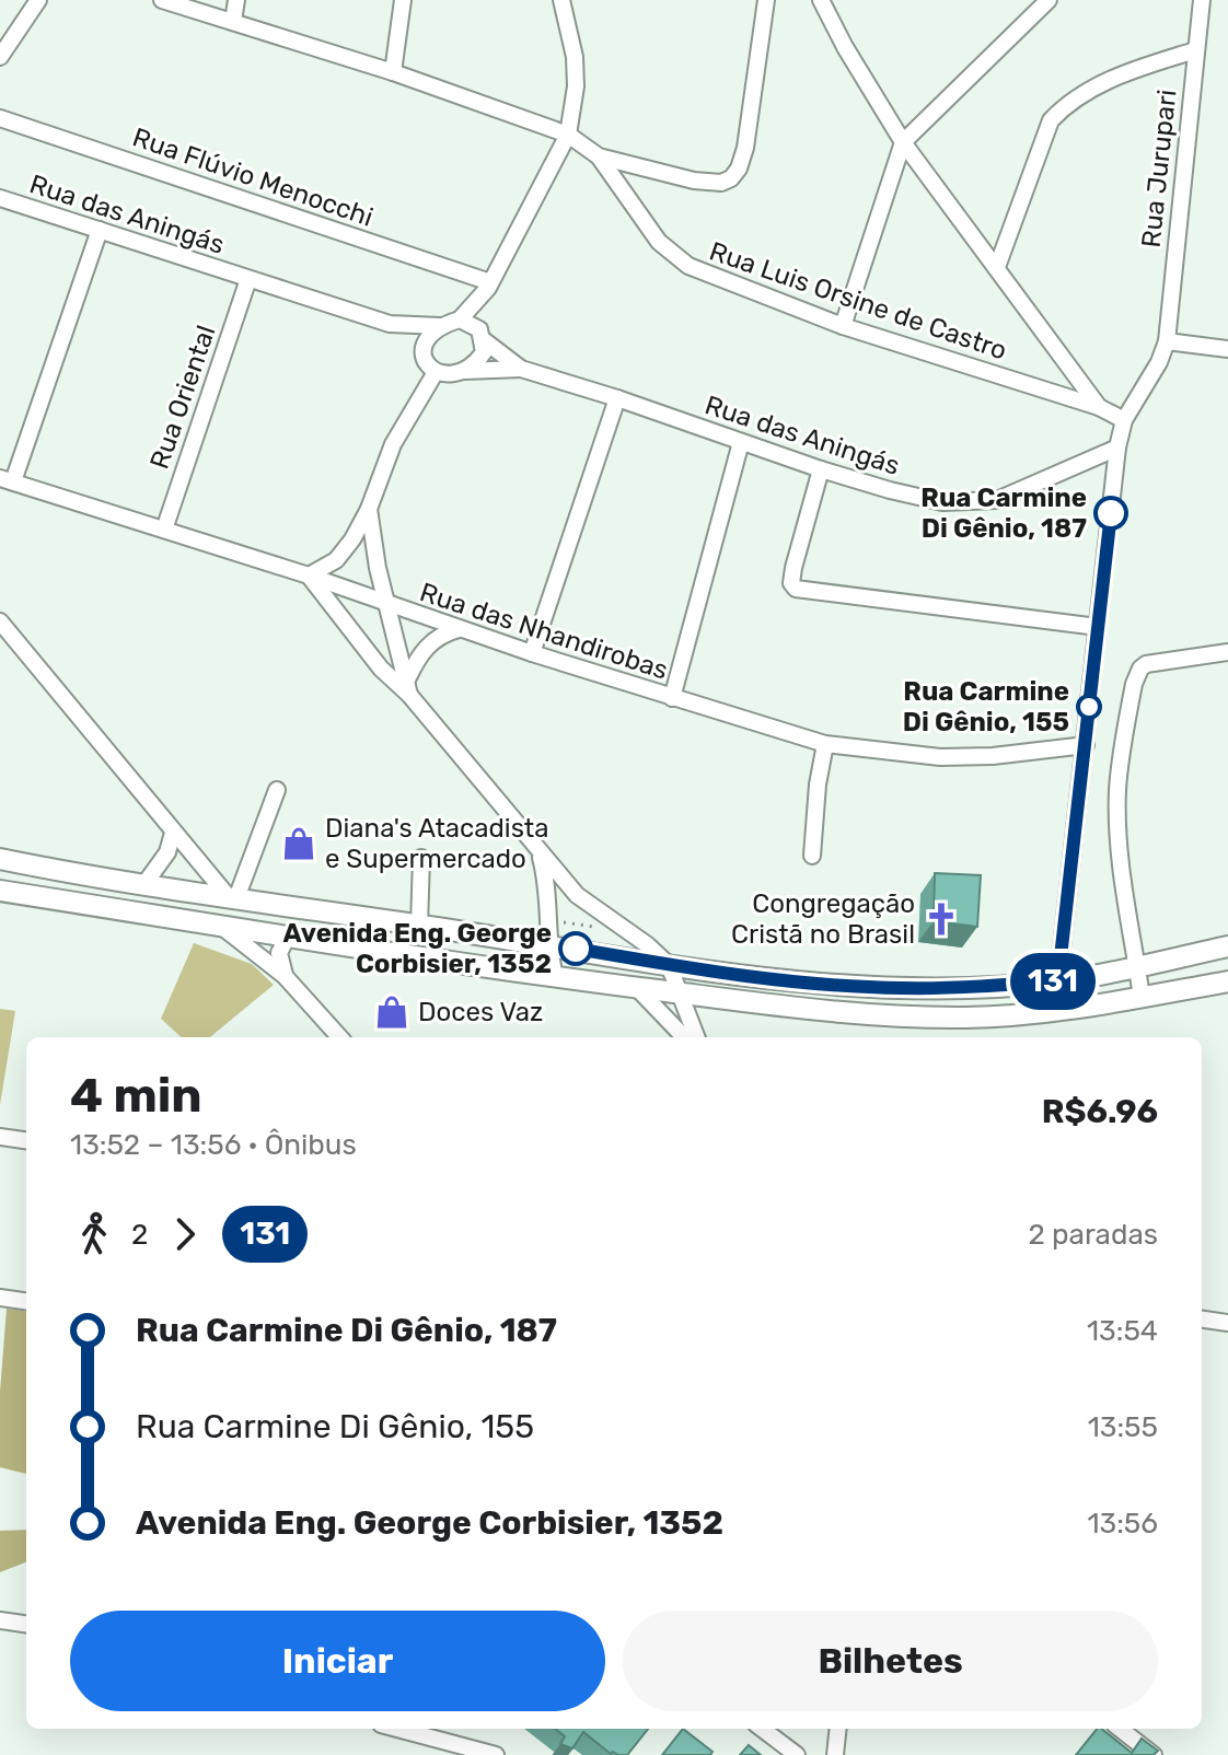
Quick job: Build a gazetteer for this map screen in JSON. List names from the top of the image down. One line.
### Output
{"streets":{"street":["Rua Jurupari","Rua Flúvio Menocchi","Rua das Aningás","Rua Luis Orsine de Castro","Rua Oriental","Rua das Nhandirobas"]},"crossings":[["Rua das Aningás","Rua Oriental"],["Rua Oriental","Rua das Nhandirobas"]],"places":{"other":["Rua Carmine Di Gênio, 187","Rua Carmine Di Gênio, 155","Avenida Eng. George Corbisier, 1352"],"shop":["Diana's Atacadista e Supermercado","Doces Vaz"],"church":["Congregação Cristã no Brasil"]},"lines":["bus line 131"],"page":{"on_map":"131","heading":["4 min","13:52 – 13:56 · Ônibus","R$6.96"],"legs":["2","131","2 paradas"],"list":[{"name":"Rua Carmine Di Gênio, 187","value":"13:54"},{"name":"Rua Carmine Di Gênio, 155","value":"13:55"},{"name":"Avenida Eng. George Corbisier, 1352","value":"13:56"}],"buttons":["Iniciar","Bilhetes"]}}
